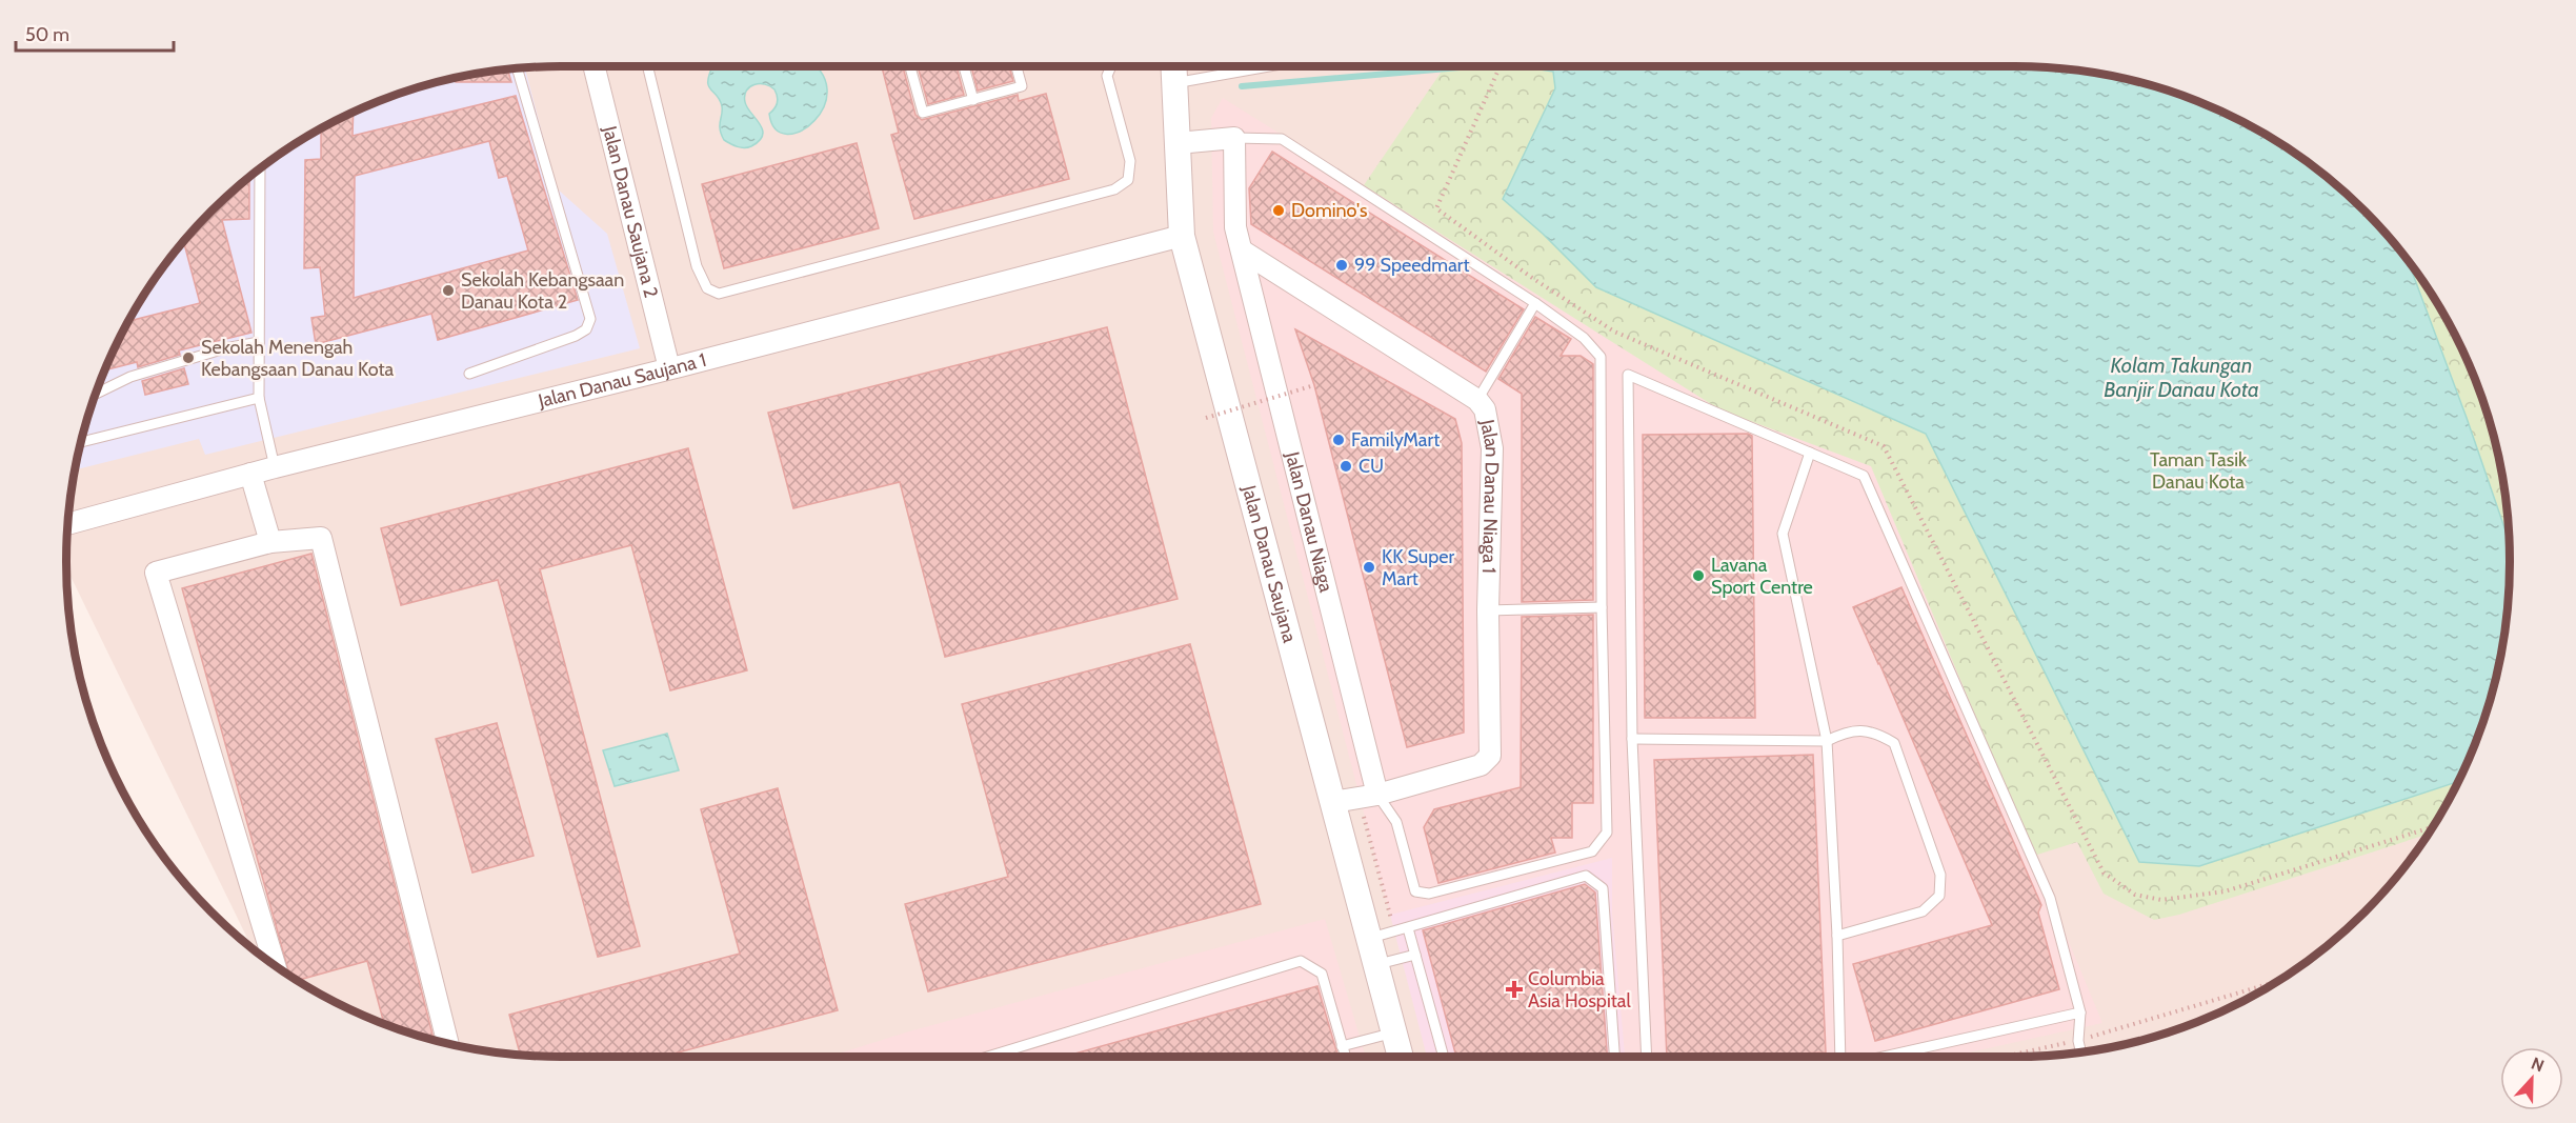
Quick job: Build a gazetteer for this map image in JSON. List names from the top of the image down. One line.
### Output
{"streets":{"street":["Jalan Danau Saujana 2","Jalan Danau Saujana 1","Jalan Danau Niaga 1","Jalan Danau Niaga","Jalan Danau Saujana"]},"crossings":[["Jalan Danau Saujana 2","Jalan Danau Saujana 1"],["Jalan Danau Saujana 1","Jalan Danau Saujana"],["Jalan Danau Niaga 1","Jalan Danau Niaga"],["Jalan Danau Niaga 1","Jalan Danau Saujana"]],"water":["Kolam Takungan Banjir Danau Kota"],"parks":["Taman Tasik Danau Kota"],"places":{"other":["Domino's","99 Speedmart","Sekolah Kebangsaan Danau Kota 2","Sekolah Menengah Kebangsaan Danau Kota","FamilyMart","CU","KK Super Mart","Lavana Sport Centre"],"health":["Columbia Asia Hospital"]},"scale_bar":"50 m","north":"top"}
